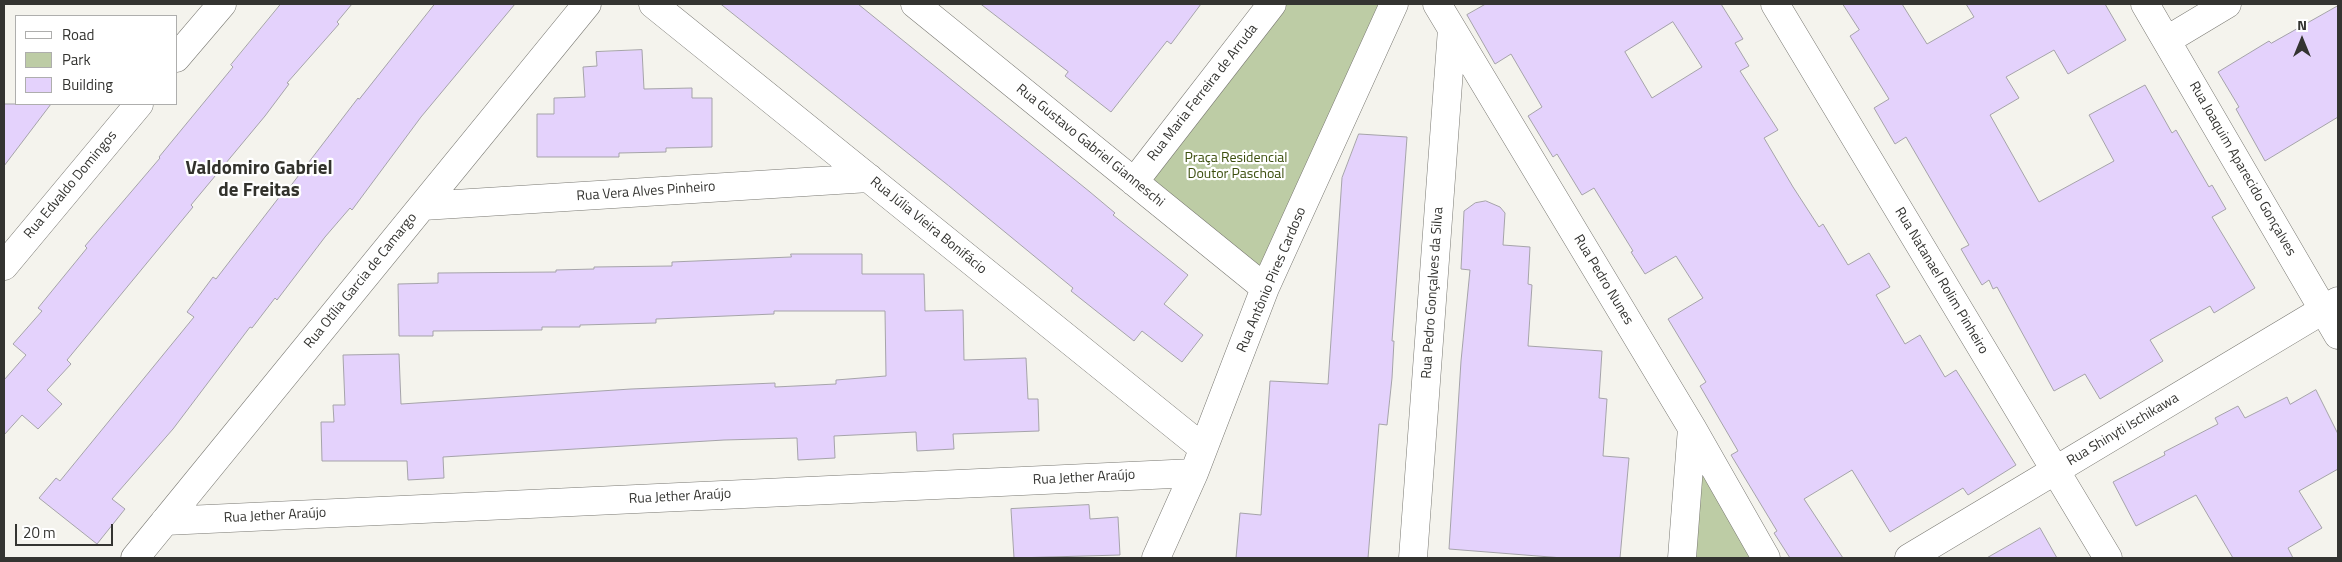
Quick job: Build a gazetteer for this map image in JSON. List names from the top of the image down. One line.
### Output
{"streets":{"street":["Rua Maria Ferreira de Arruda","Rua Gustavo Gabriel Gianneschi","Rua Joaquim Aparecido Gonçalves","Rua Edvaldo Domingos","Rua Vera Alves Pinheiro","Rua Júlia Vieira Bonifácio","Rua Antônio Pires Cardoso","Rua Pedro Nunes","Rua Otília Garcia de Camargo","Rua Natanael Rolim Pinheiro","Rua Pedro Gonçalves da Silva","Rua Shinyti Ischikawa","Rua Jether Araújo"]},"crossings":[["Rua Maria Ferreira de Arruda","Rua Gustavo Gabriel Gianneschi"],["Rua Gustavo Gabriel Gianneschi","Rua Antônio Pires Cardoso"],["Rua Joaquim Aparecido Gonçalves","Rua Shinyti Ischikawa"],["Rua Vera Alves Pinheiro","Rua Júlia Vieira Bonifácio"],["Rua Vera Alves Pinheiro","Rua Otília Garcia de Camargo"],["Rua Júlia Vieira Bonifácio","Rua Antônio Pires Cardoso"],["Rua Antônio Pires Cardoso","Rua Jether Araújo"],["Rua Pedro Nunes","Rua Pedro Gonçalves da Silva"],["Rua Otília Garcia de Camargo","Rua Jether Araújo"],["Rua Natanael Rolim Pinheiro","Rua Shinyti Ischikawa"]],"districts":["Valdomiro Gabriel de Freitas"],"parks":["Praça Residencial Doutor Paschoal"],"legend":["Road","Park","Building"],"scale_bar":"20 m","north":"top"}
